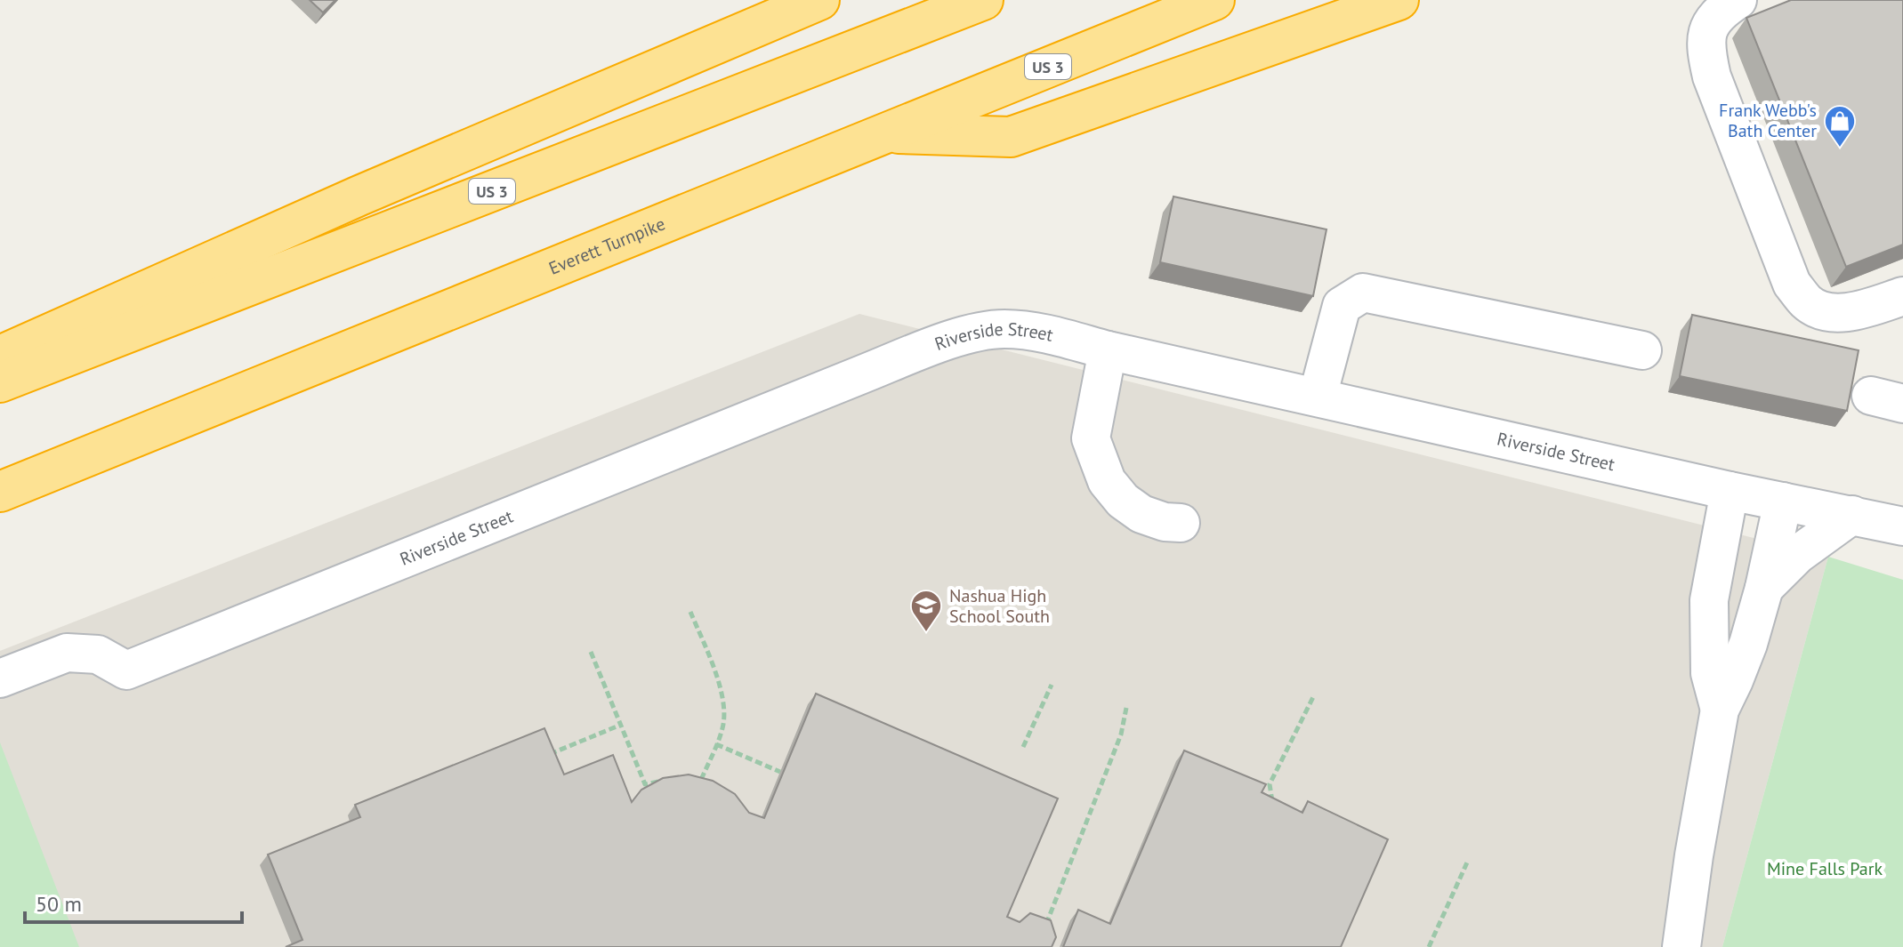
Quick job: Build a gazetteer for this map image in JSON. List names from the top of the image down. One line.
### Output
{"streets":{"highway":["US 3","Everett Turnpike"],"street":["Riverside Street"]},"parks":["Mine Falls Park"],"places":{"shop":["Frank Webb's Bath Center"],"school or university":["Nashua High School South"]},"scale_bar":"50 m"}
